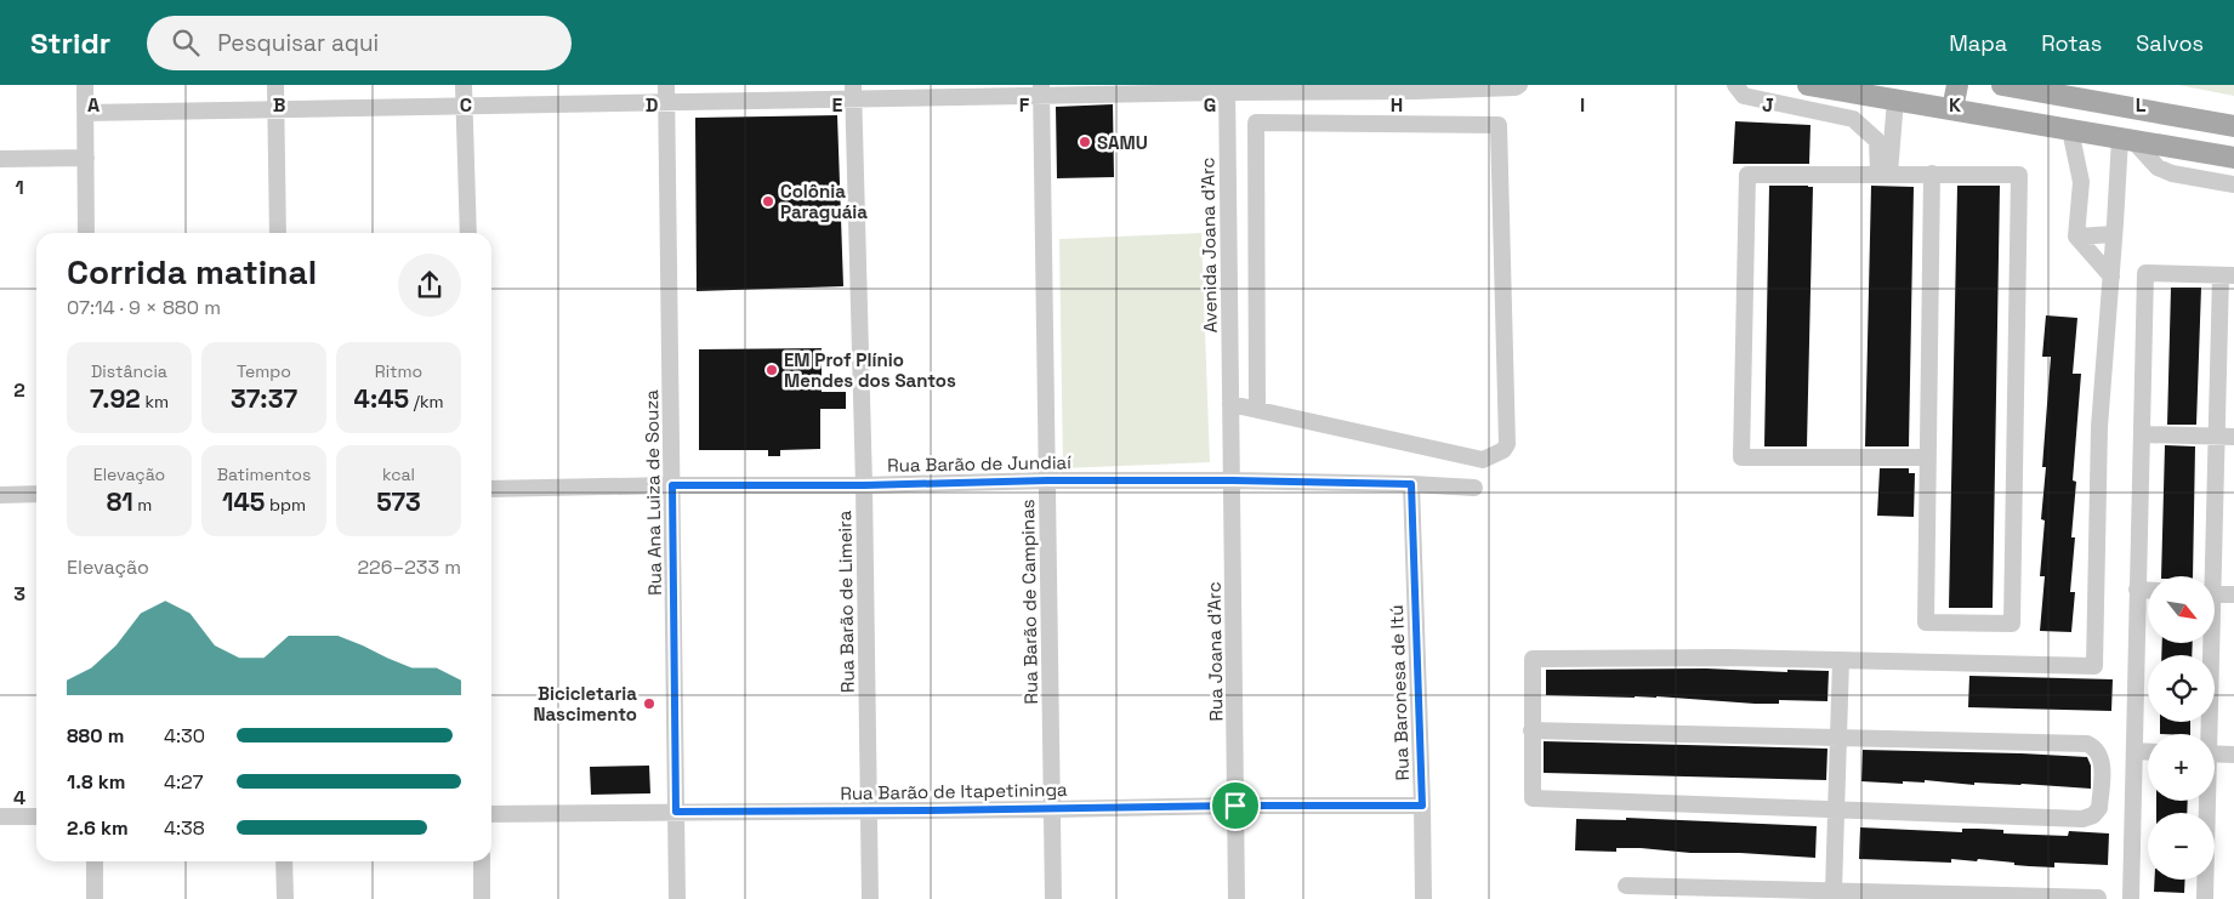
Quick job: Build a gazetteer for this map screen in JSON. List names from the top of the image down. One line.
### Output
{"streets":{"street":["Avenida Joana d'Arc","Rua Barão de Jundiaí","Rua Ana Luiza de Souza","Rua Barão de Limeira","Rua Barão de Campinas","Rua Joana d'Arc","Rua Baronesa de Itú","Rua Barão de Itapetininga"]},"crossings":[["Avenida Joana d'Arc","Rua Joana d'Arc"],["Rua Barão de Jundiaí","Rua Ana Luiza de Souza"],["Rua Barão de Jundiaí","Rua Barão de Limeira"],["Rua Barão de Jundiaí","Rua Barão de Campinas"],["Rua Barão de Jundiaí","Rua Joana d'Arc"],["Rua Barão de Jundiaí","Rua Baronesa de Itú"],["Rua Ana Luiza de Souza","Rua Barão de Itapetininga"],["Rua Barão de Limeira","Rua Barão de Itapetininga"],["Rua Barão de Campinas","Rua Barão de Itapetininga"],["Rua Joana d'Arc","Rua Barão de Itapetininga"],["Rua Baronesa de Itú","Rua Barão de Itapetininga"]],"places":["SAMU","Colônia Paraguáia","EM Prof Plínio Mendes dos Santos","Bicicletaria Nascimento"],"north":"bottom right","page":{"header":"Stridr","search":"Pesquisar aqui","nav":["Mapa","Rotas","Salvos"],"heading":["Corrida matinal","07:14 · 9 × 880 m"],"stats":[["Distância","7.92 km"],["Tempo","37:37"],["Ritmo","4:45 /km"],["Elevação","81 m"],["Batimentos","145 bpm"],["kcal","573"]],"chart":["Elevação","226–233 m"],"map_buttons":["+","−"],"list":[{"name":"880 m","note":"4:30"},{"name":"1.8 km","note":"4:27"},{"name":"2.6 km","note":"4:38"}]},"grid":{"columns":["A","B","C","D","E","F","G","H","I","J","K","L"],"rows":["1","2","3","4"]}}
